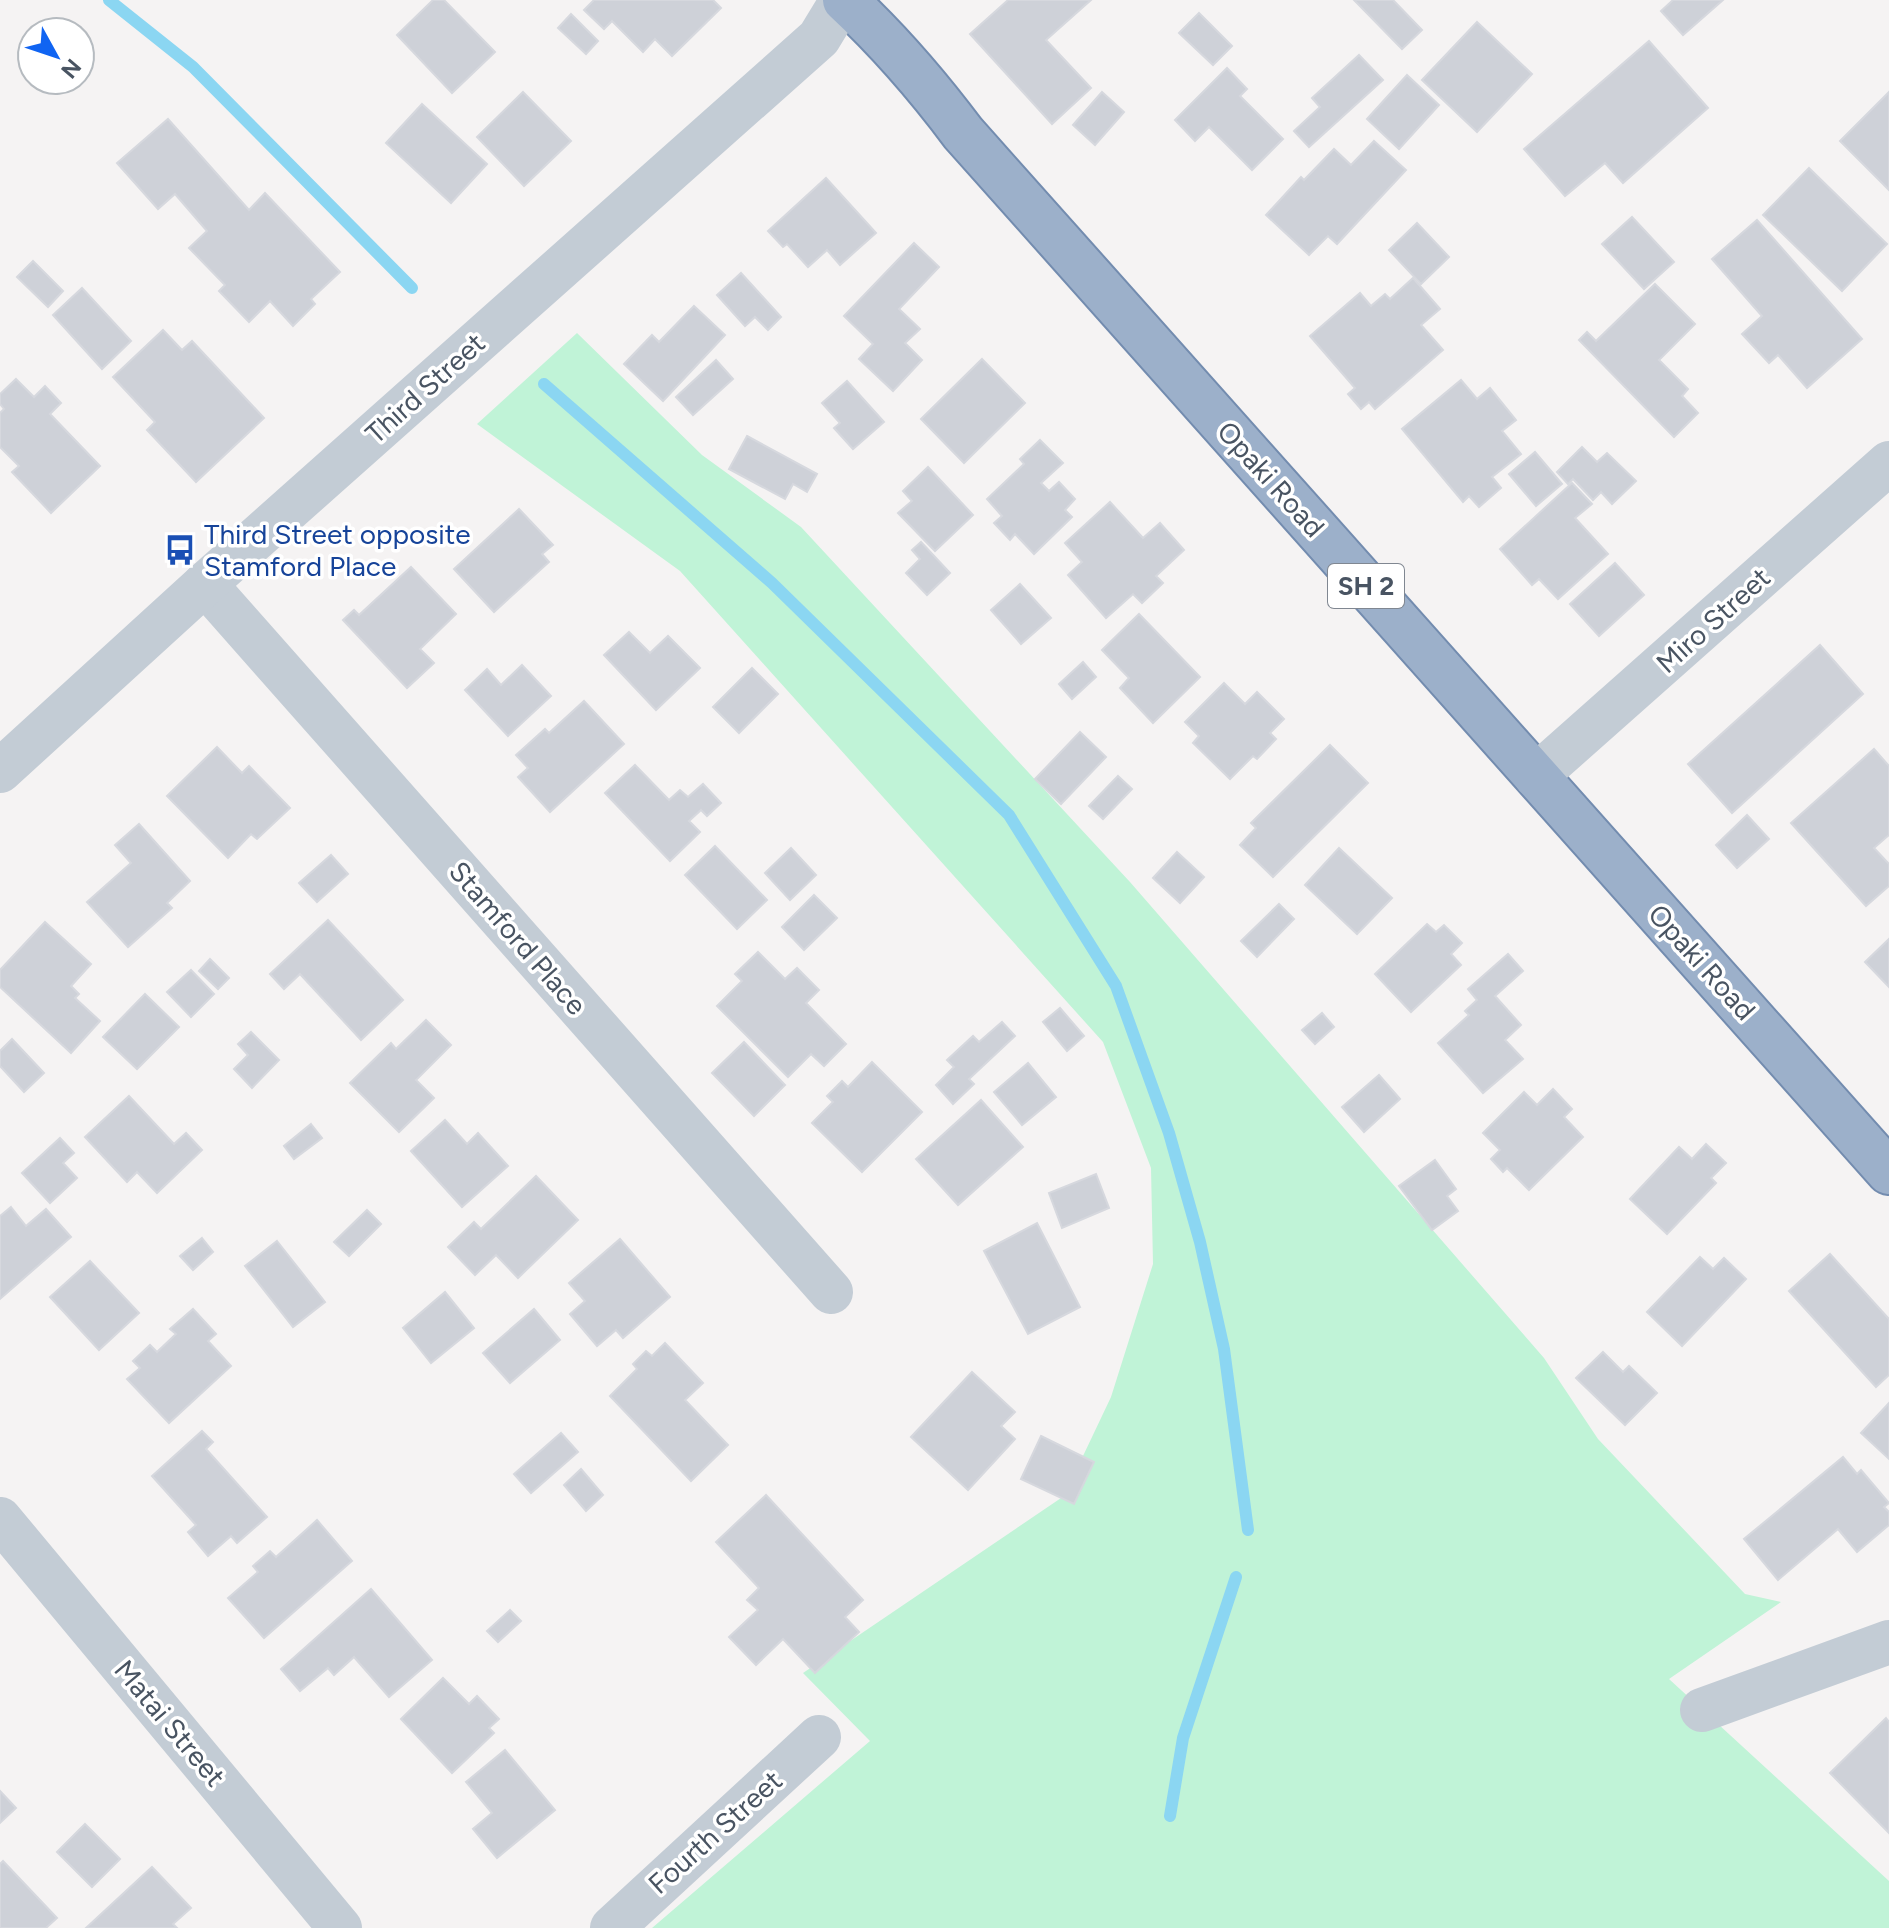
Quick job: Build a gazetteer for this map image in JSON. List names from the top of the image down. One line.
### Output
{"streets":{"highway":["Opaki Road","SH 2"],"street":["Third Street","Miro Street","Stamford Place","Matai Street","Fourth Street"]},"crossings":[["Third Street","Opaki Road"],["Third Street","Stamford Place"],["Opaki Road","Miro Street"]],"places":{"bus stop":["Third Street opposite Stamford Place"]},"north":"bottom right"}
